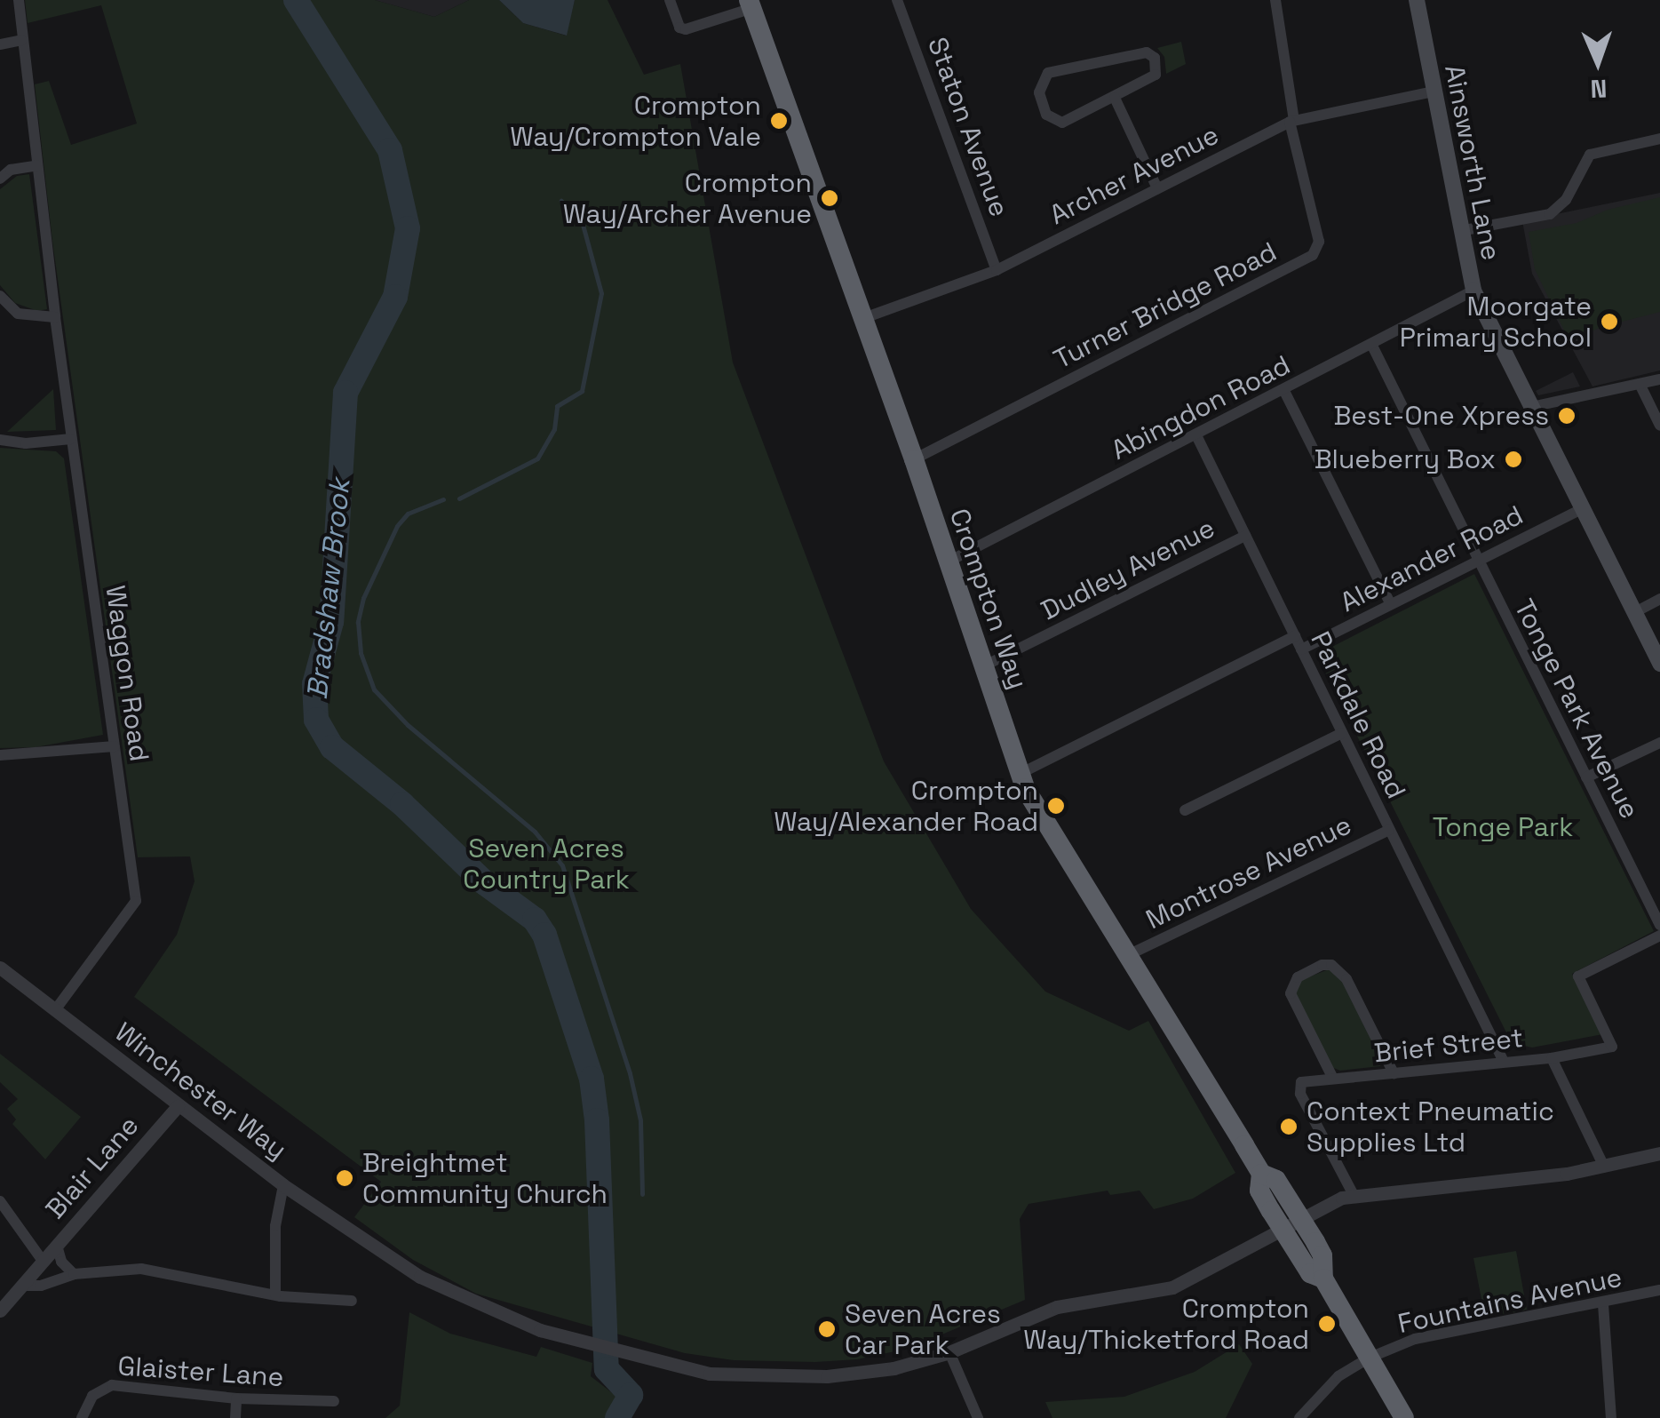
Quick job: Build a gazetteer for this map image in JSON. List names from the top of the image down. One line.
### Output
{"streets":{"highway":["Crompton Way"],"main road":["Ainsworth Lane"],"street":["Staton Avenue","Archer Avenue","Turner Bridge Road","Abingdon Road","Alexander Road","Dudley Avenue","Waggon Road","Tonge Park Avenue","Parkdale Road","Montrose Avenue","Brief Street","Winchester Way","Blair Lane","Fountains Avenue","Glaister Lane"]},"crossings":[["Staton Avenue","Archer Avenue"],["Ainsworth Lane","Archer Avenue"],["Ainsworth Lane","Abingdon Road"],["Ainsworth Lane","Alexander Road"],["Archer Avenue","Turner Bridge Road"],["Archer Avenue","Crompton Way"],["Turner Bridge Road","Crompton Way"],["Abingdon Road","Crompton Way"],["Abingdon Road","Tonge Park Avenue"],["Abingdon Road","Parkdale Road"],["Alexander Road","Tonge Park Avenue"],["Alexander Road","Parkdale Road"],["Dudley Avenue","Crompton Way"],["Dudley Avenue","Parkdale Road"],["Crompton Way","Montrose Avenue"],["Crompton Way","Fountains Avenue"],["Waggon Road","Winchester Way"],["Parkdale Road","Montrose Avenue"],["Parkdale Road","Brief Street"],["Winchester Way","Blair Lane"]],"water":["Bradshaw Brook"],"parks":["Tonge Park","Seven Acres Country Park"],"places":["Crompton Way/Crompton Vale","Crompton Way/Archer Avenue","Moorgate Primary School","Best-One Xpress","Blueberry Box","Crompton Way/Alexander Road","Context Pneumatic Supplies Ltd","Breightmet Community Church","Crompton Way/Thicketford Road","Seven Acres Car Park"],"north":"bottom"}
